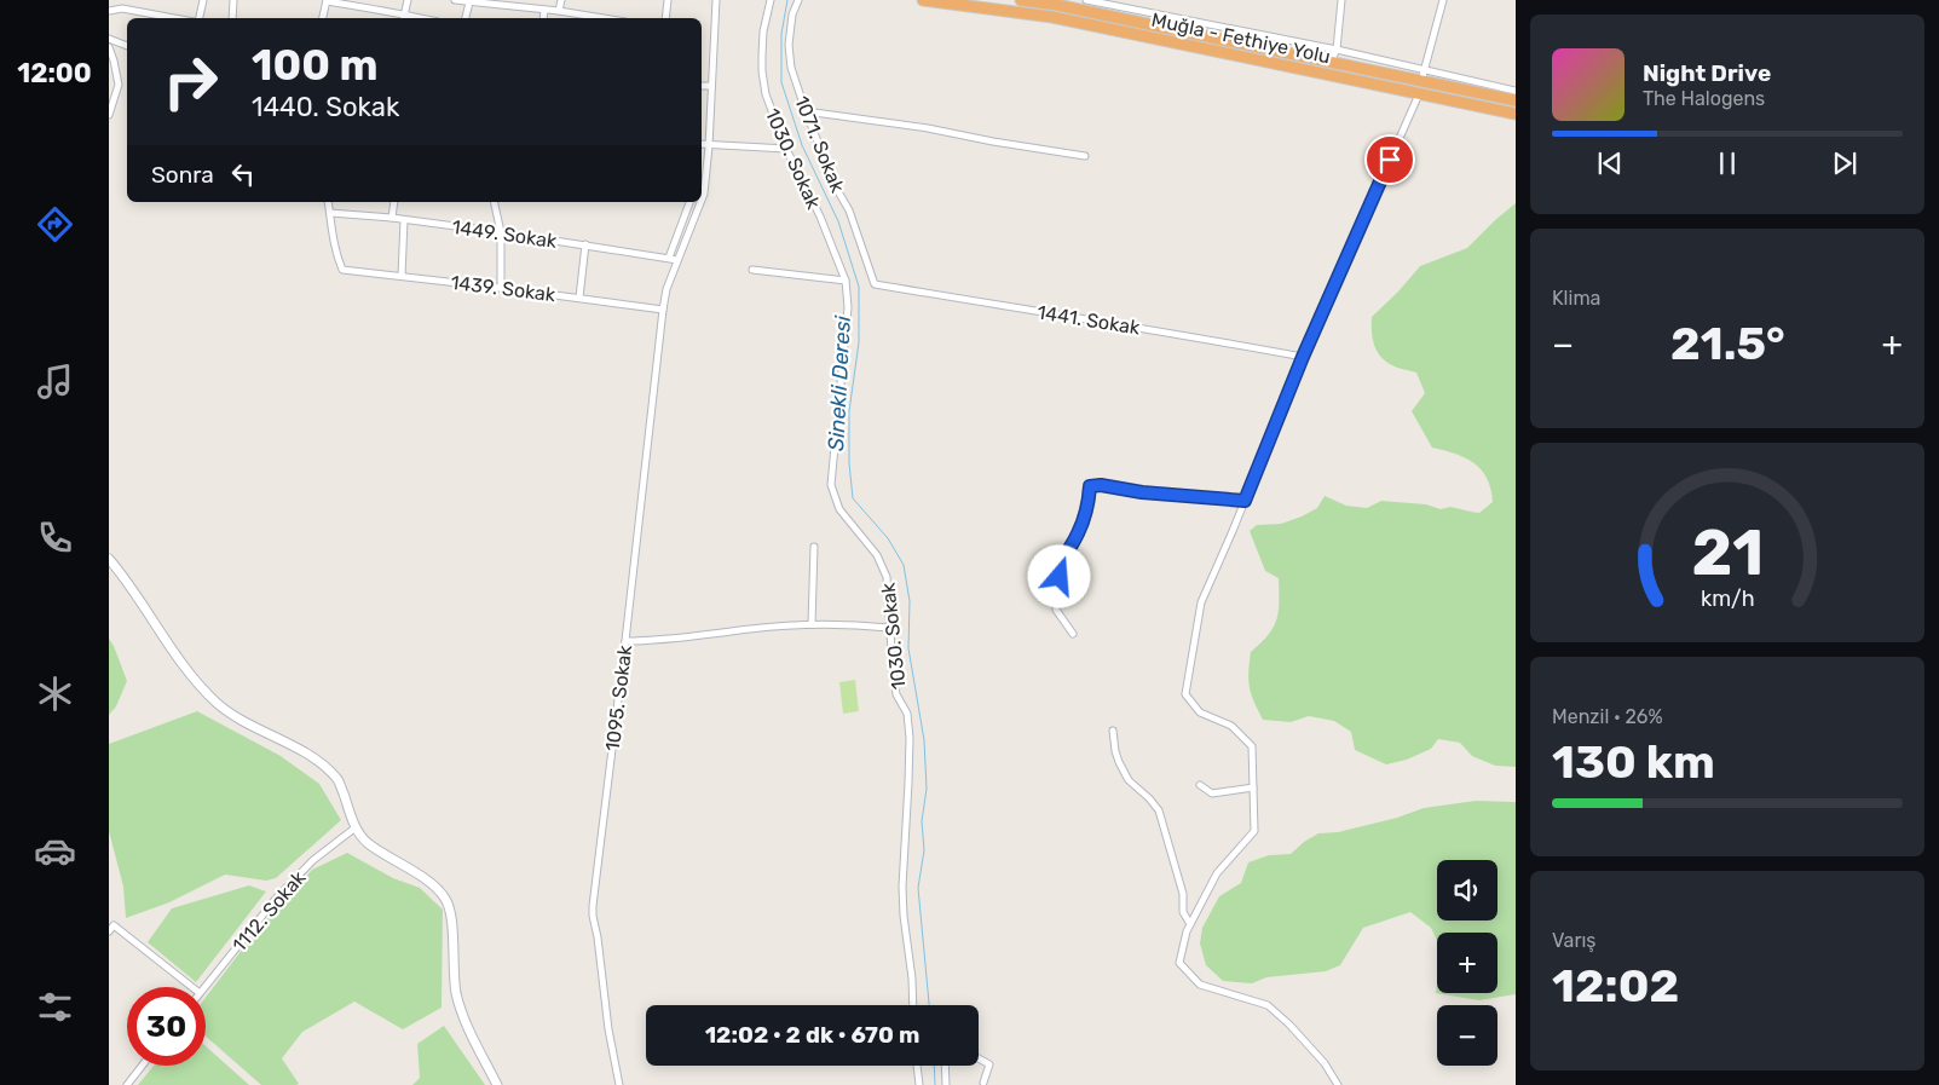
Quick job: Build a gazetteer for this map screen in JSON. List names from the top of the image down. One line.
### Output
{"streets":{"highway":["Muğla - Fethiye Yolu"],"street":["1071. Sokak","1030. Sokak","1449. Sokak","1439. Sokak","1441. Sokak","1095. Sokak","1112. Sokak"]},"crossings":[["1071. Sokak","1441. Sokak"],["1449. Sokak","1439. Sokak"],["1449. Sokak","1095. Sokak"],["1439. Sokak","1095. Sokak"]],"water":["Sinekli Deresi"],"page":{"tabs":"12:00","turn":["100 m","1440. Sokak"],"song":["Night Drive","The Halogens"],"then":"Sonra","tile":["Klima",["Menzil · 26%","130 km"],["Varış","12:02"]],"heat":["−","21.5°","+"],"map_buttons":["+","−"],"limit":"30","trip":"12:02 · 2 dk · 670 m","gauge":["21","km/h"]}}
